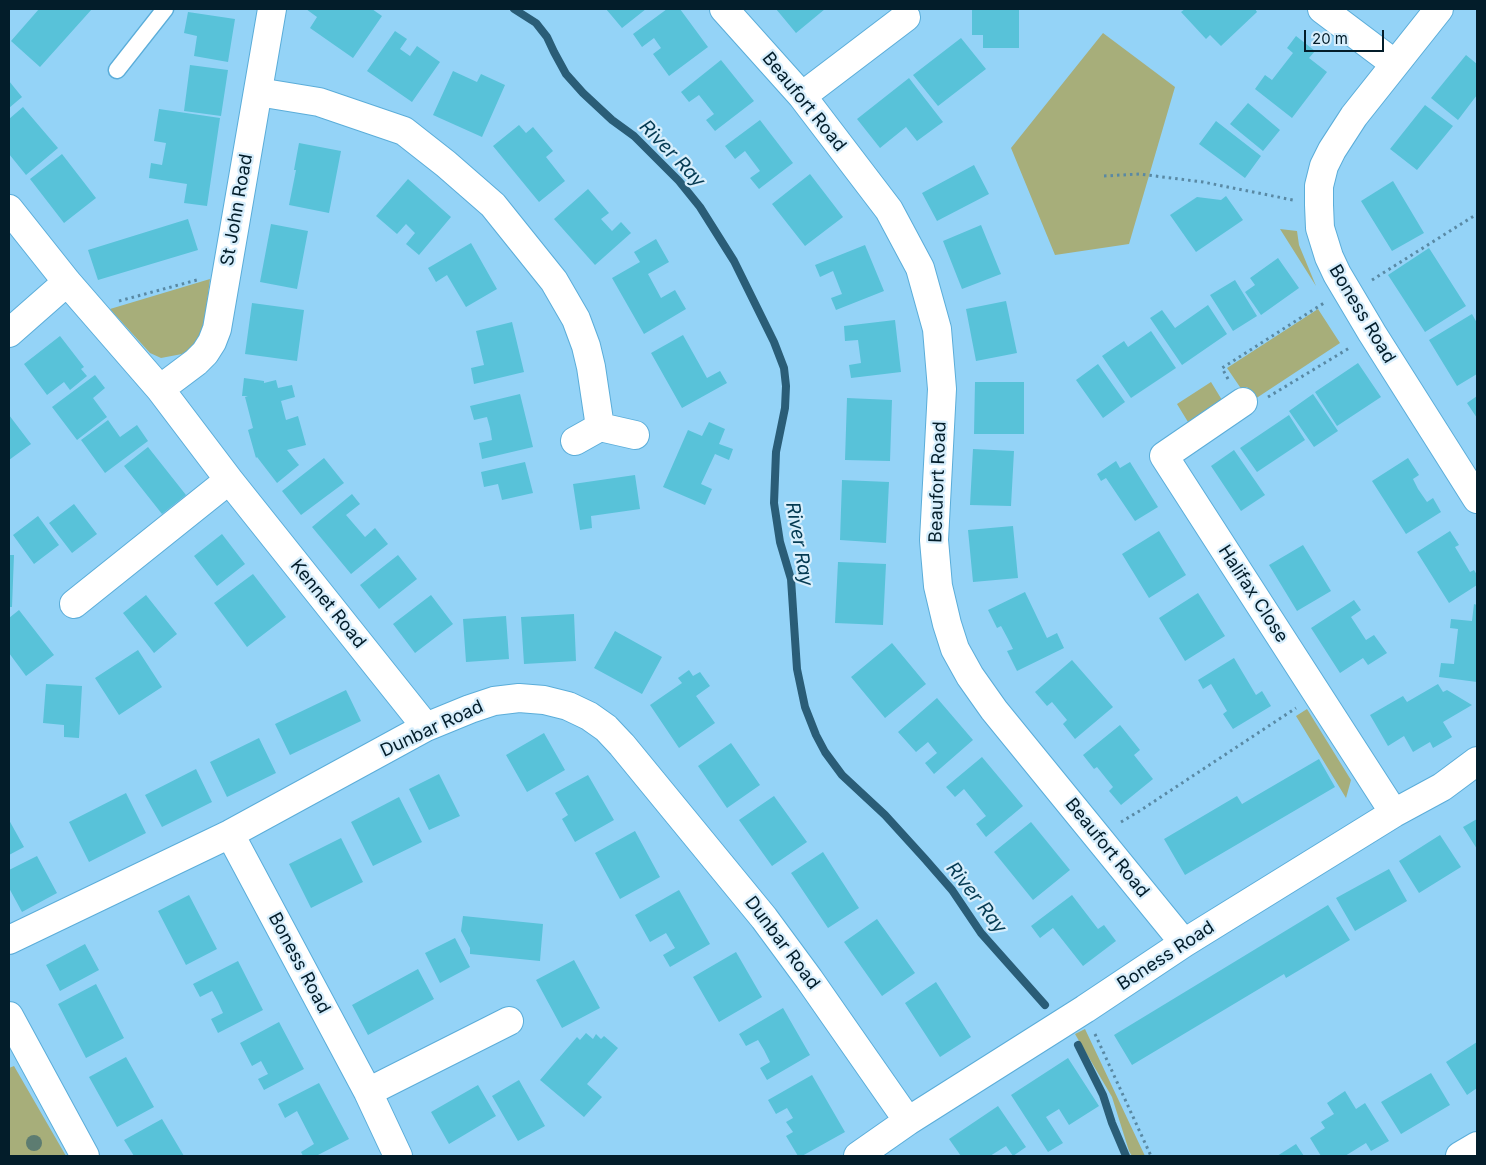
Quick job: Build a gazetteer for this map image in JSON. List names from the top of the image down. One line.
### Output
{"streets":{"street":["Beaufort Road","St John Road","Boness Road","Halifax Close","Kennet Road","Dunbar Road"]},"crossings":[["Beaufort Road","Boness Road"],["St John Road","Kennet Road"],["Boness Road","Halifax Close"],["Boness Road","Dunbar Road"],["Kennet Road","Dunbar Road"]],"water":["River Ray"],"scale_bar":"20 m"}
